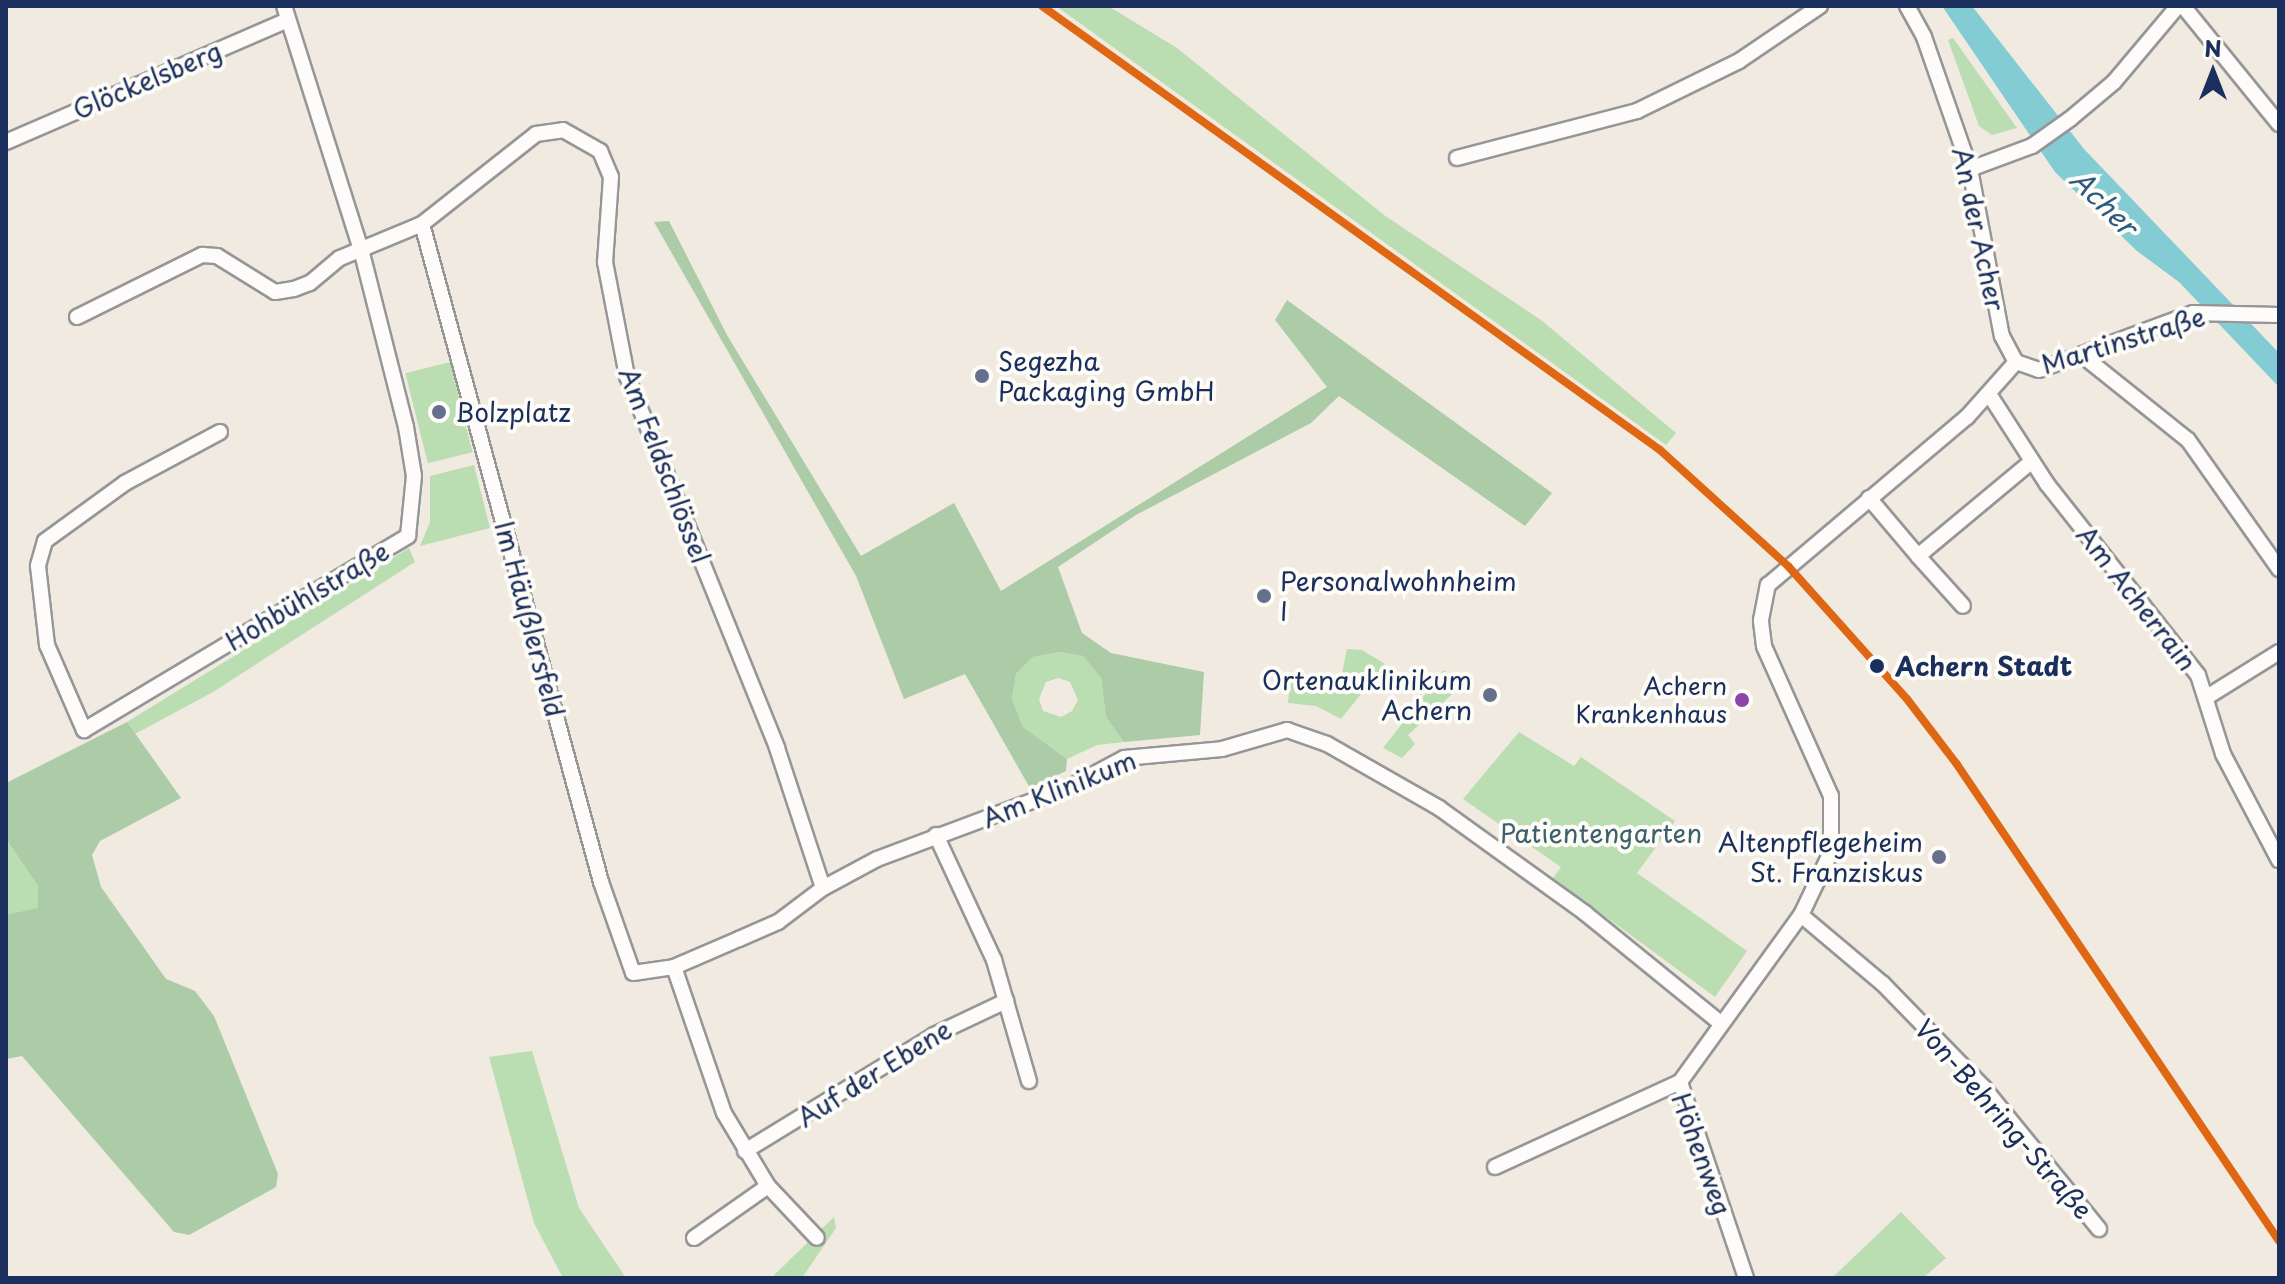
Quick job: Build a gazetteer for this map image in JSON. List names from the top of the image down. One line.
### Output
{"streets":{"street":["Glöckelsberg","An der Acher","Martinstraße","Am Feldschlössel","Hohbühlstraße","Am Acherrain","Im Häußlersfeld","Am Klinikum","Auf der Ebene","Von-Behring-Straße","Höhenweg"]},"crossings":[["Glöckelsberg","Hohbühlstraße"],["An der Acher","Martinstraße"],["Am Feldschlössel","Hohbühlstraße"],["Am Feldschlössel","Im Häußlersfeld"],["Am Feldschlössel","Am Klinikum"],["Im Häußlersfeld","Am Klinikum"]],"water":["Acher"],"parks":["Patientengarten"],"places":["Segezha Packaging GmbH","Bolzplatz","Personalwohnheim I","Achern Stadt","Ortenauklinikum Achern","Achern Krankenhaus","Altenpflegeheim St. Franziskus"],"north":"top"}
